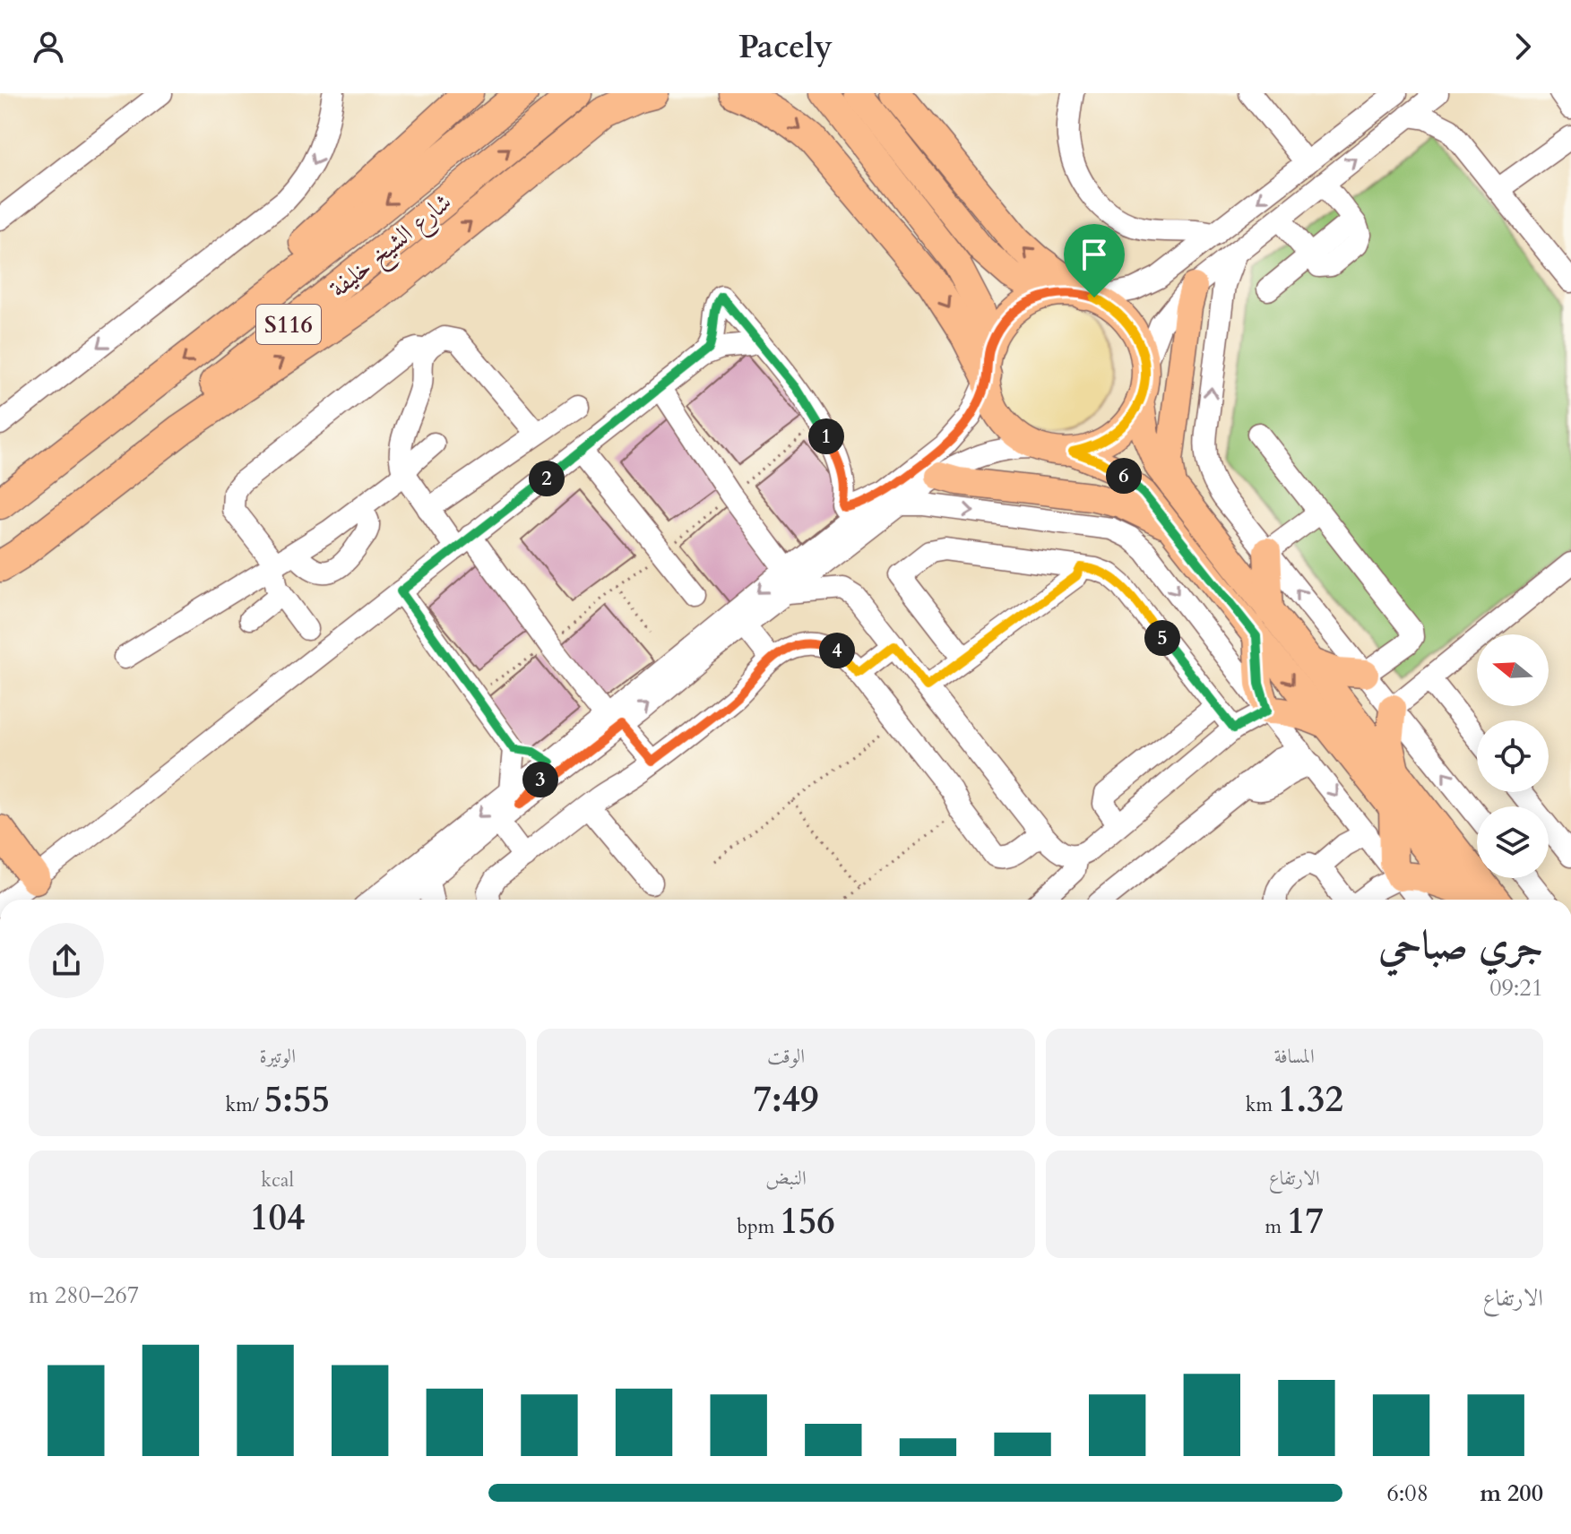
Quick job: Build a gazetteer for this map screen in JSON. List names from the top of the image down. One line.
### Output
{"streets":{"highway":["شارع الشيخ خليفة","S116"]},"north":"left","page":{"header":"Pacely","pins":["1","6","2","5","4","3"],"heading":["جري صباحي","09:21"],"stats":[["المسافة","1.32 km"],["الوقت","7:49"],["الوتيرة","5:55 /km"],["الارتفاع","17 m"],["النبض","156 bpm"],["kcal","104"]],"chart":["الارتفاع","267–280 m"],"list":[{"name":"200 m","note":"6:08"}]}}
